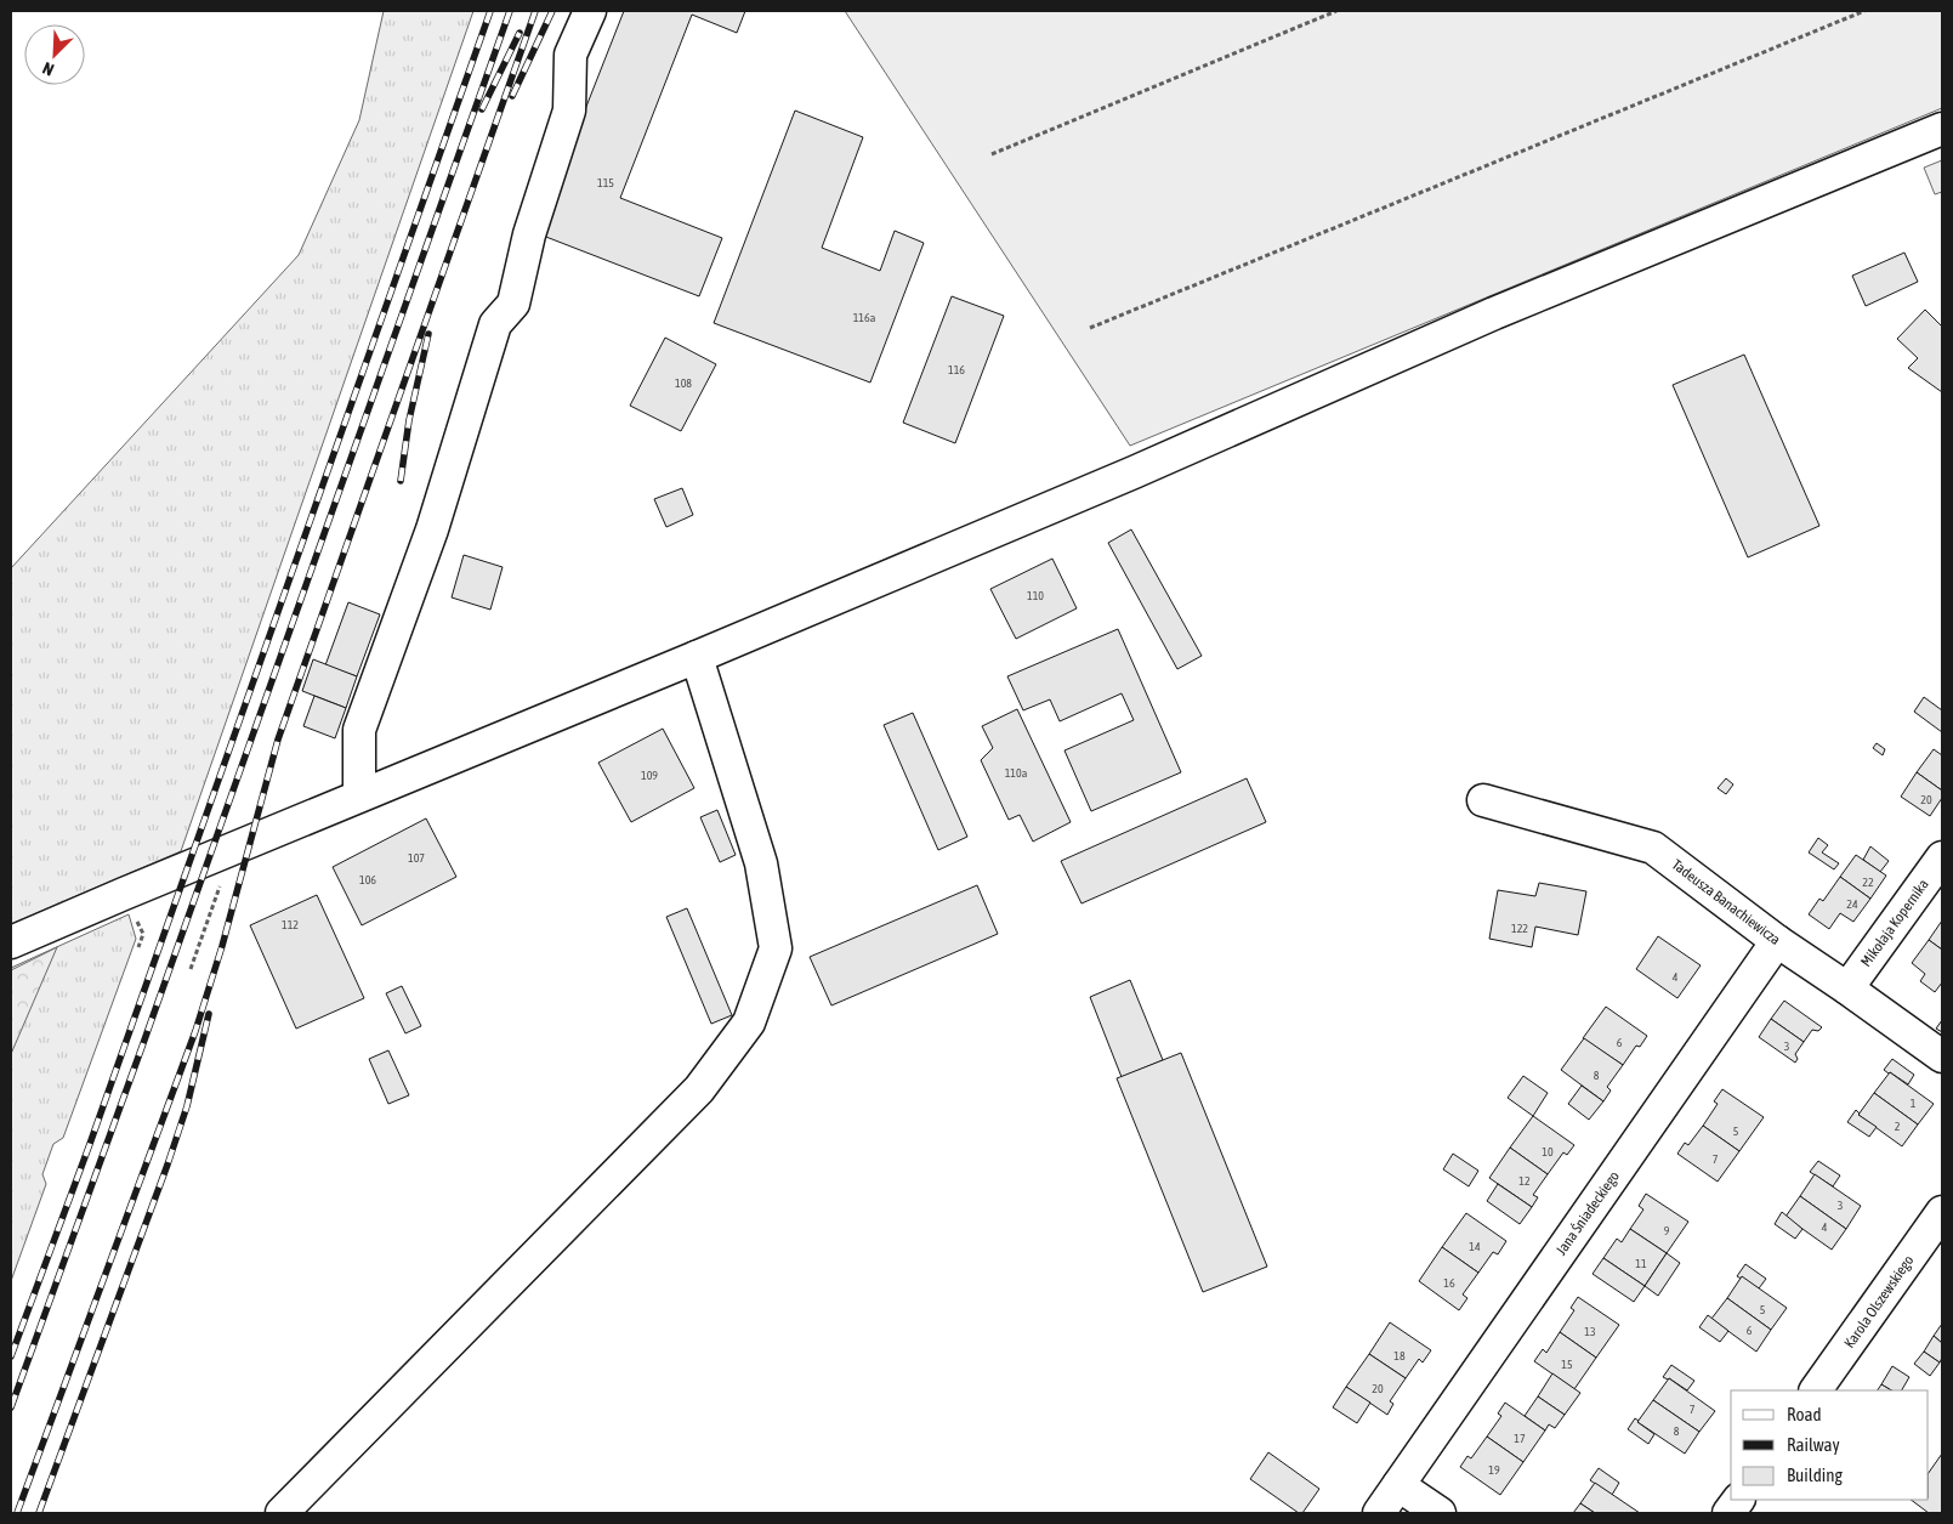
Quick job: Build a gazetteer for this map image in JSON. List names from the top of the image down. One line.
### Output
{"streets":{"street":["Tadeusza Banachiewicza","Mikołaja Kopernika","Jana Śniadeckiego","Karola Olszewskiego"]},"crossings":[["Tadeusza Banachiewicza","Mikołaja Kopernika"],["Tadeusza Banachiewicza","Jana Śniadeckiego"]],"house_numbers":["115","116a","116","108","110","110a","109","20","107","106","22","24","112","122","4","6","3","8","1","2","5","10","7","12","3","4","9","14","11","16","5","6","13","18","15","20","7","8","17","19"],"legend":["Road","Railway","Building"],"north":"bottom left"}
